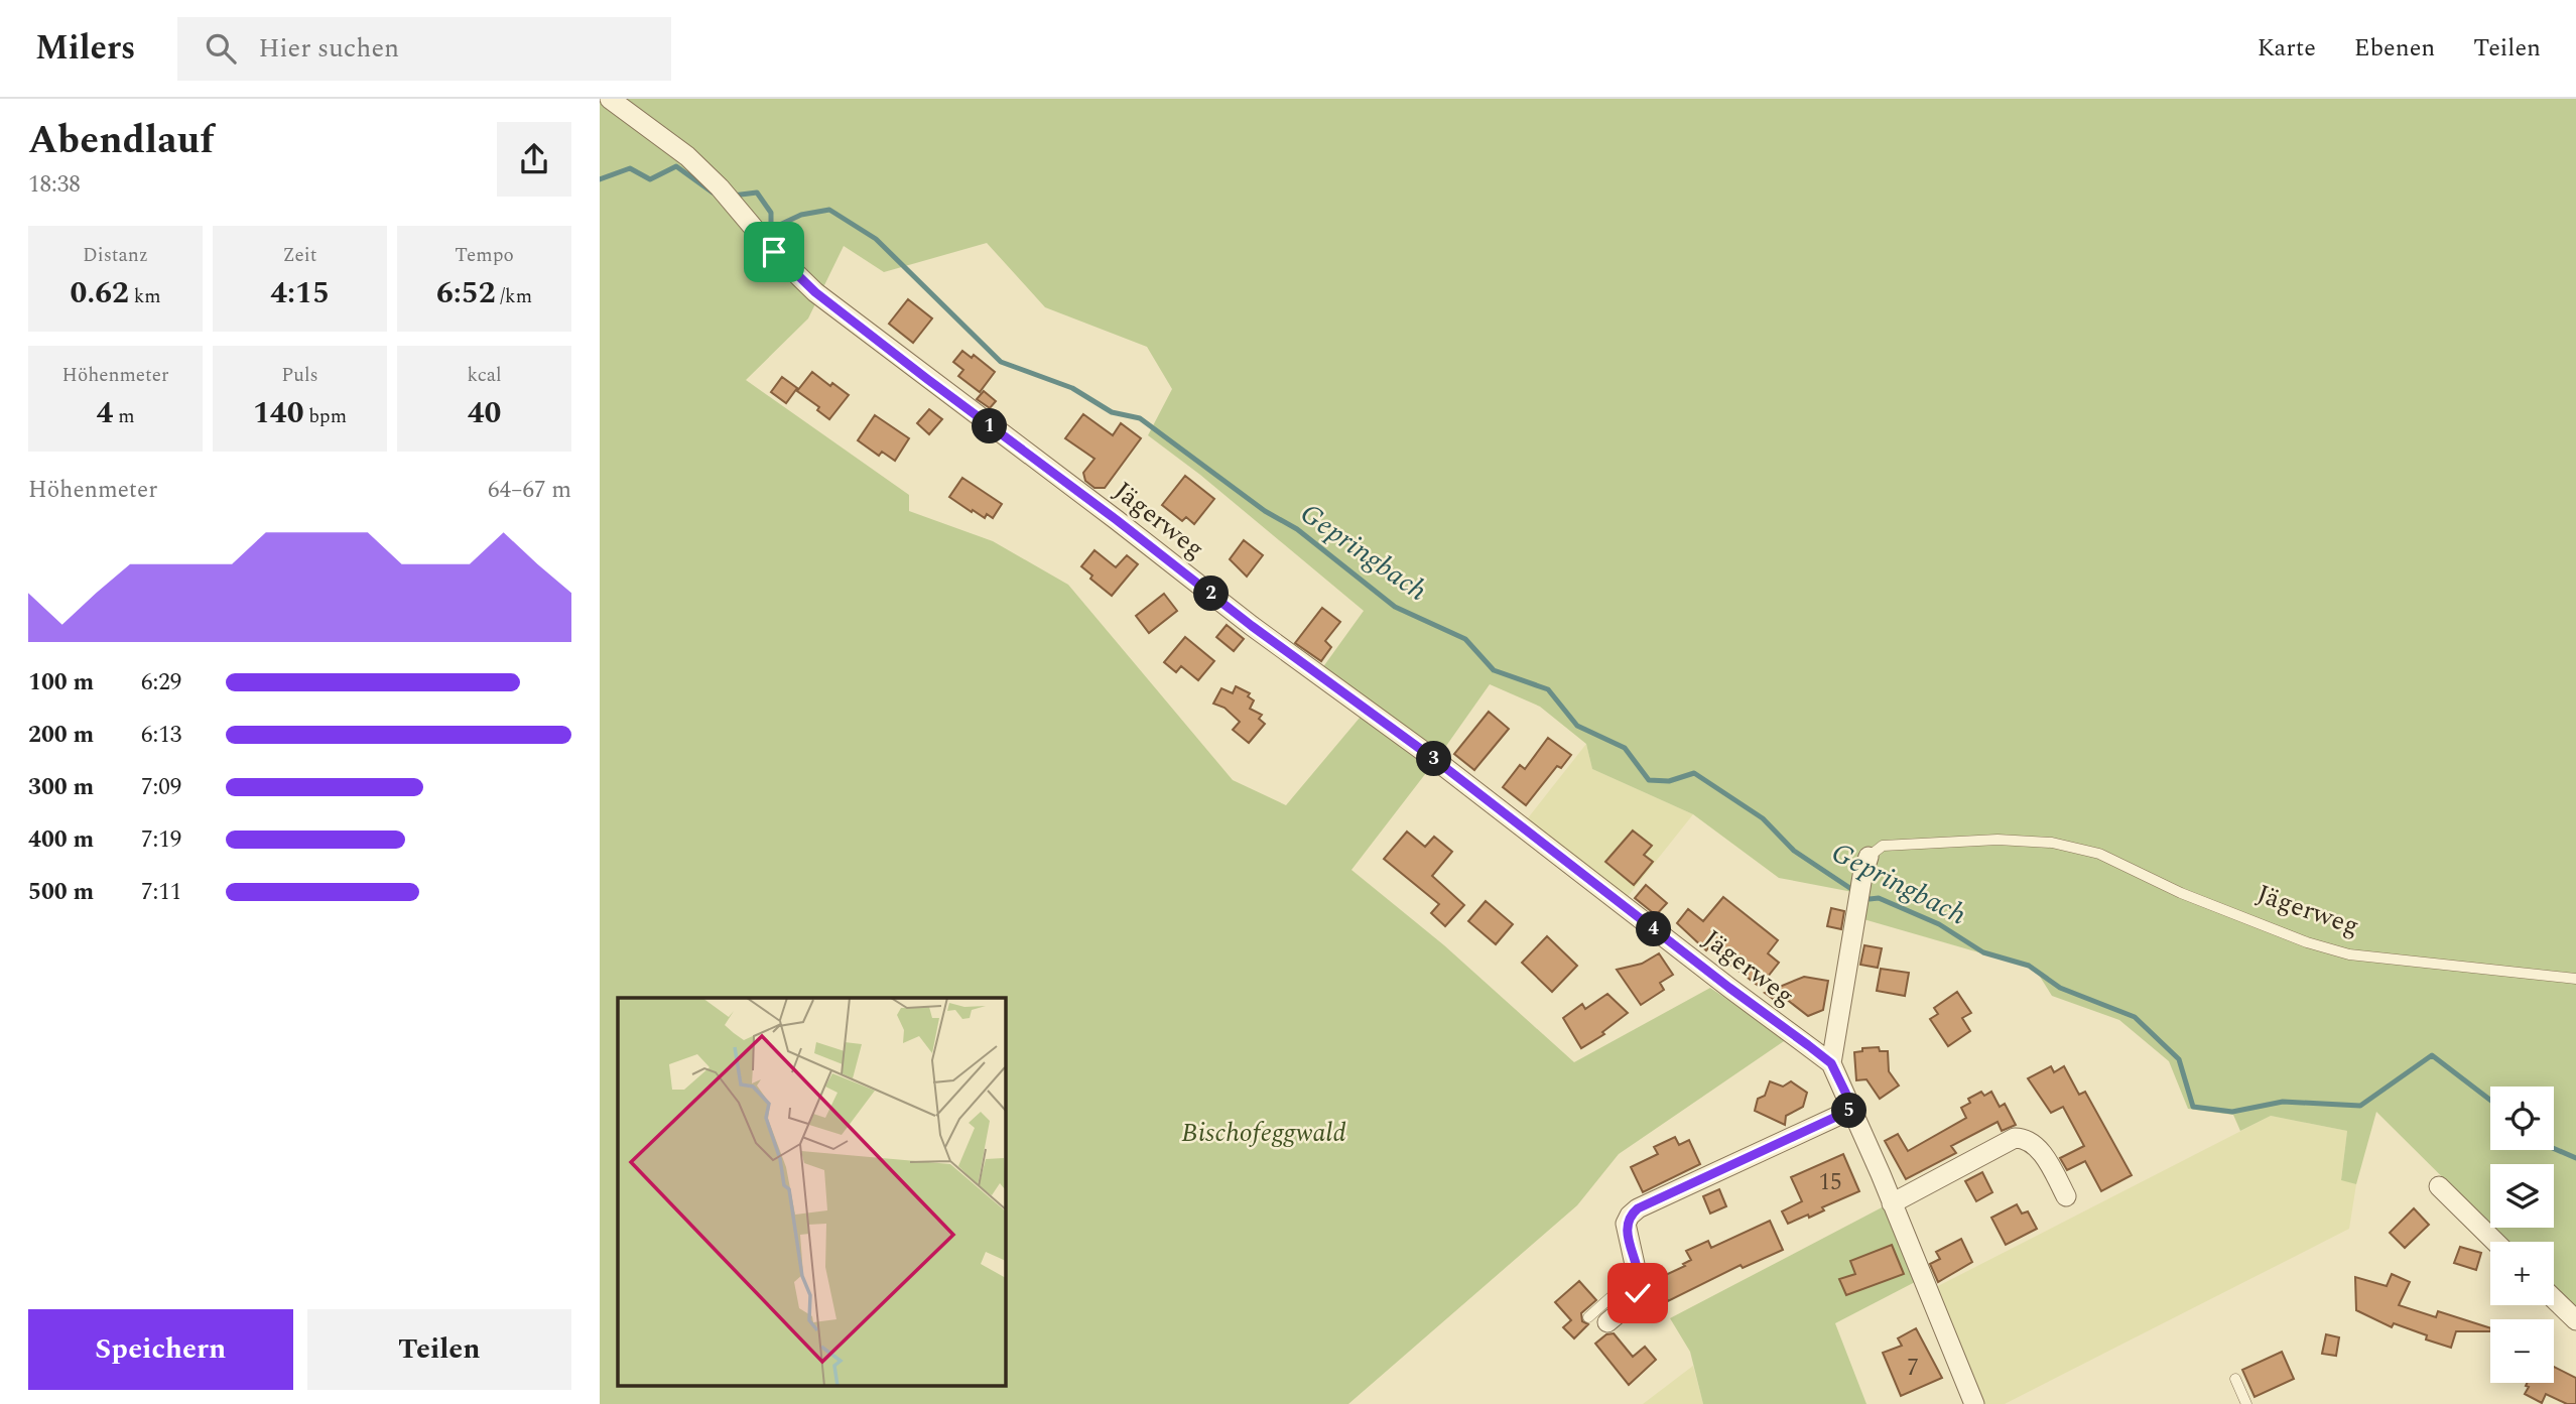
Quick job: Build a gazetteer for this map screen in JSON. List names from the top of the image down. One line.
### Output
{"streets":{"street":["Jägerweg"]},"water":["Gepringbach"],"parks":["Bischofeggwald"],"house_numbers":["15","7"],"page":{"header":"Milers","search":"Hier suchen","nav":["Karte","Ebenen","Teilen"],"heading":["Abendlauf","18:38"],"stats":[["Distanz","0.62 km"],["Zeit","4:15"],["Tempo","6:52 /km"],["Höhenmeter","4 m"],["Puls","140 bpm"],["kcal","40"]],"pins":["1","2","3","4","5"],"chart":["Höhenmeter","64–67 m"],"list":[{"name":"100 m","note":"6:29"},{"name":"200 m","note":"6:13"},{"name":"300 m","note":"7:09"},{"name":"400 m","note":"7:19"},{"name":"500 m","note":"7:11"}],"map_buttons":["+","−"],"buttons":["Speichern","Teilen"]}}
